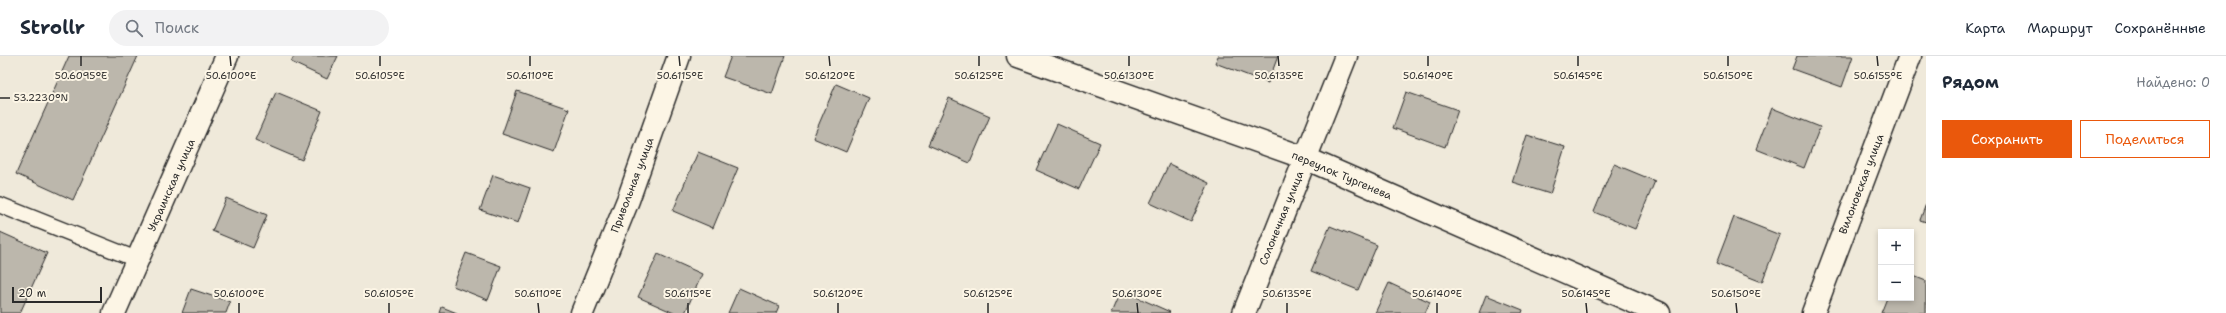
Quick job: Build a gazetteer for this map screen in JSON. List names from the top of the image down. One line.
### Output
{"streets":{"street":["переулок Тургенева","Вилоновская улица","Украинская улица","Привольная улица","Солонечная улица"]},"crossings":[["переулок Тургенева","Солонечная улица"]],"scale_bar":"20 m","page":{"header":"Strollr","search":"Поиск","nav":["Карта","Маршрут","Сохранённые"],"heading":["Рядом","Найдено: 0"],"buttons":["Сохранить","Поделиться"],"map_buttons":["+","−"],"scale":"20 m"},"coordinates":["50.6095°E","50.6100°E","50.6105°E","50.6110°E","50.6115°E","50.6120°E","50.6125°E","50.6130°E","50.6135°E","50.6140°E","50.6145°E","50.6150°E","50.6155°E","53.2230°N"]}
